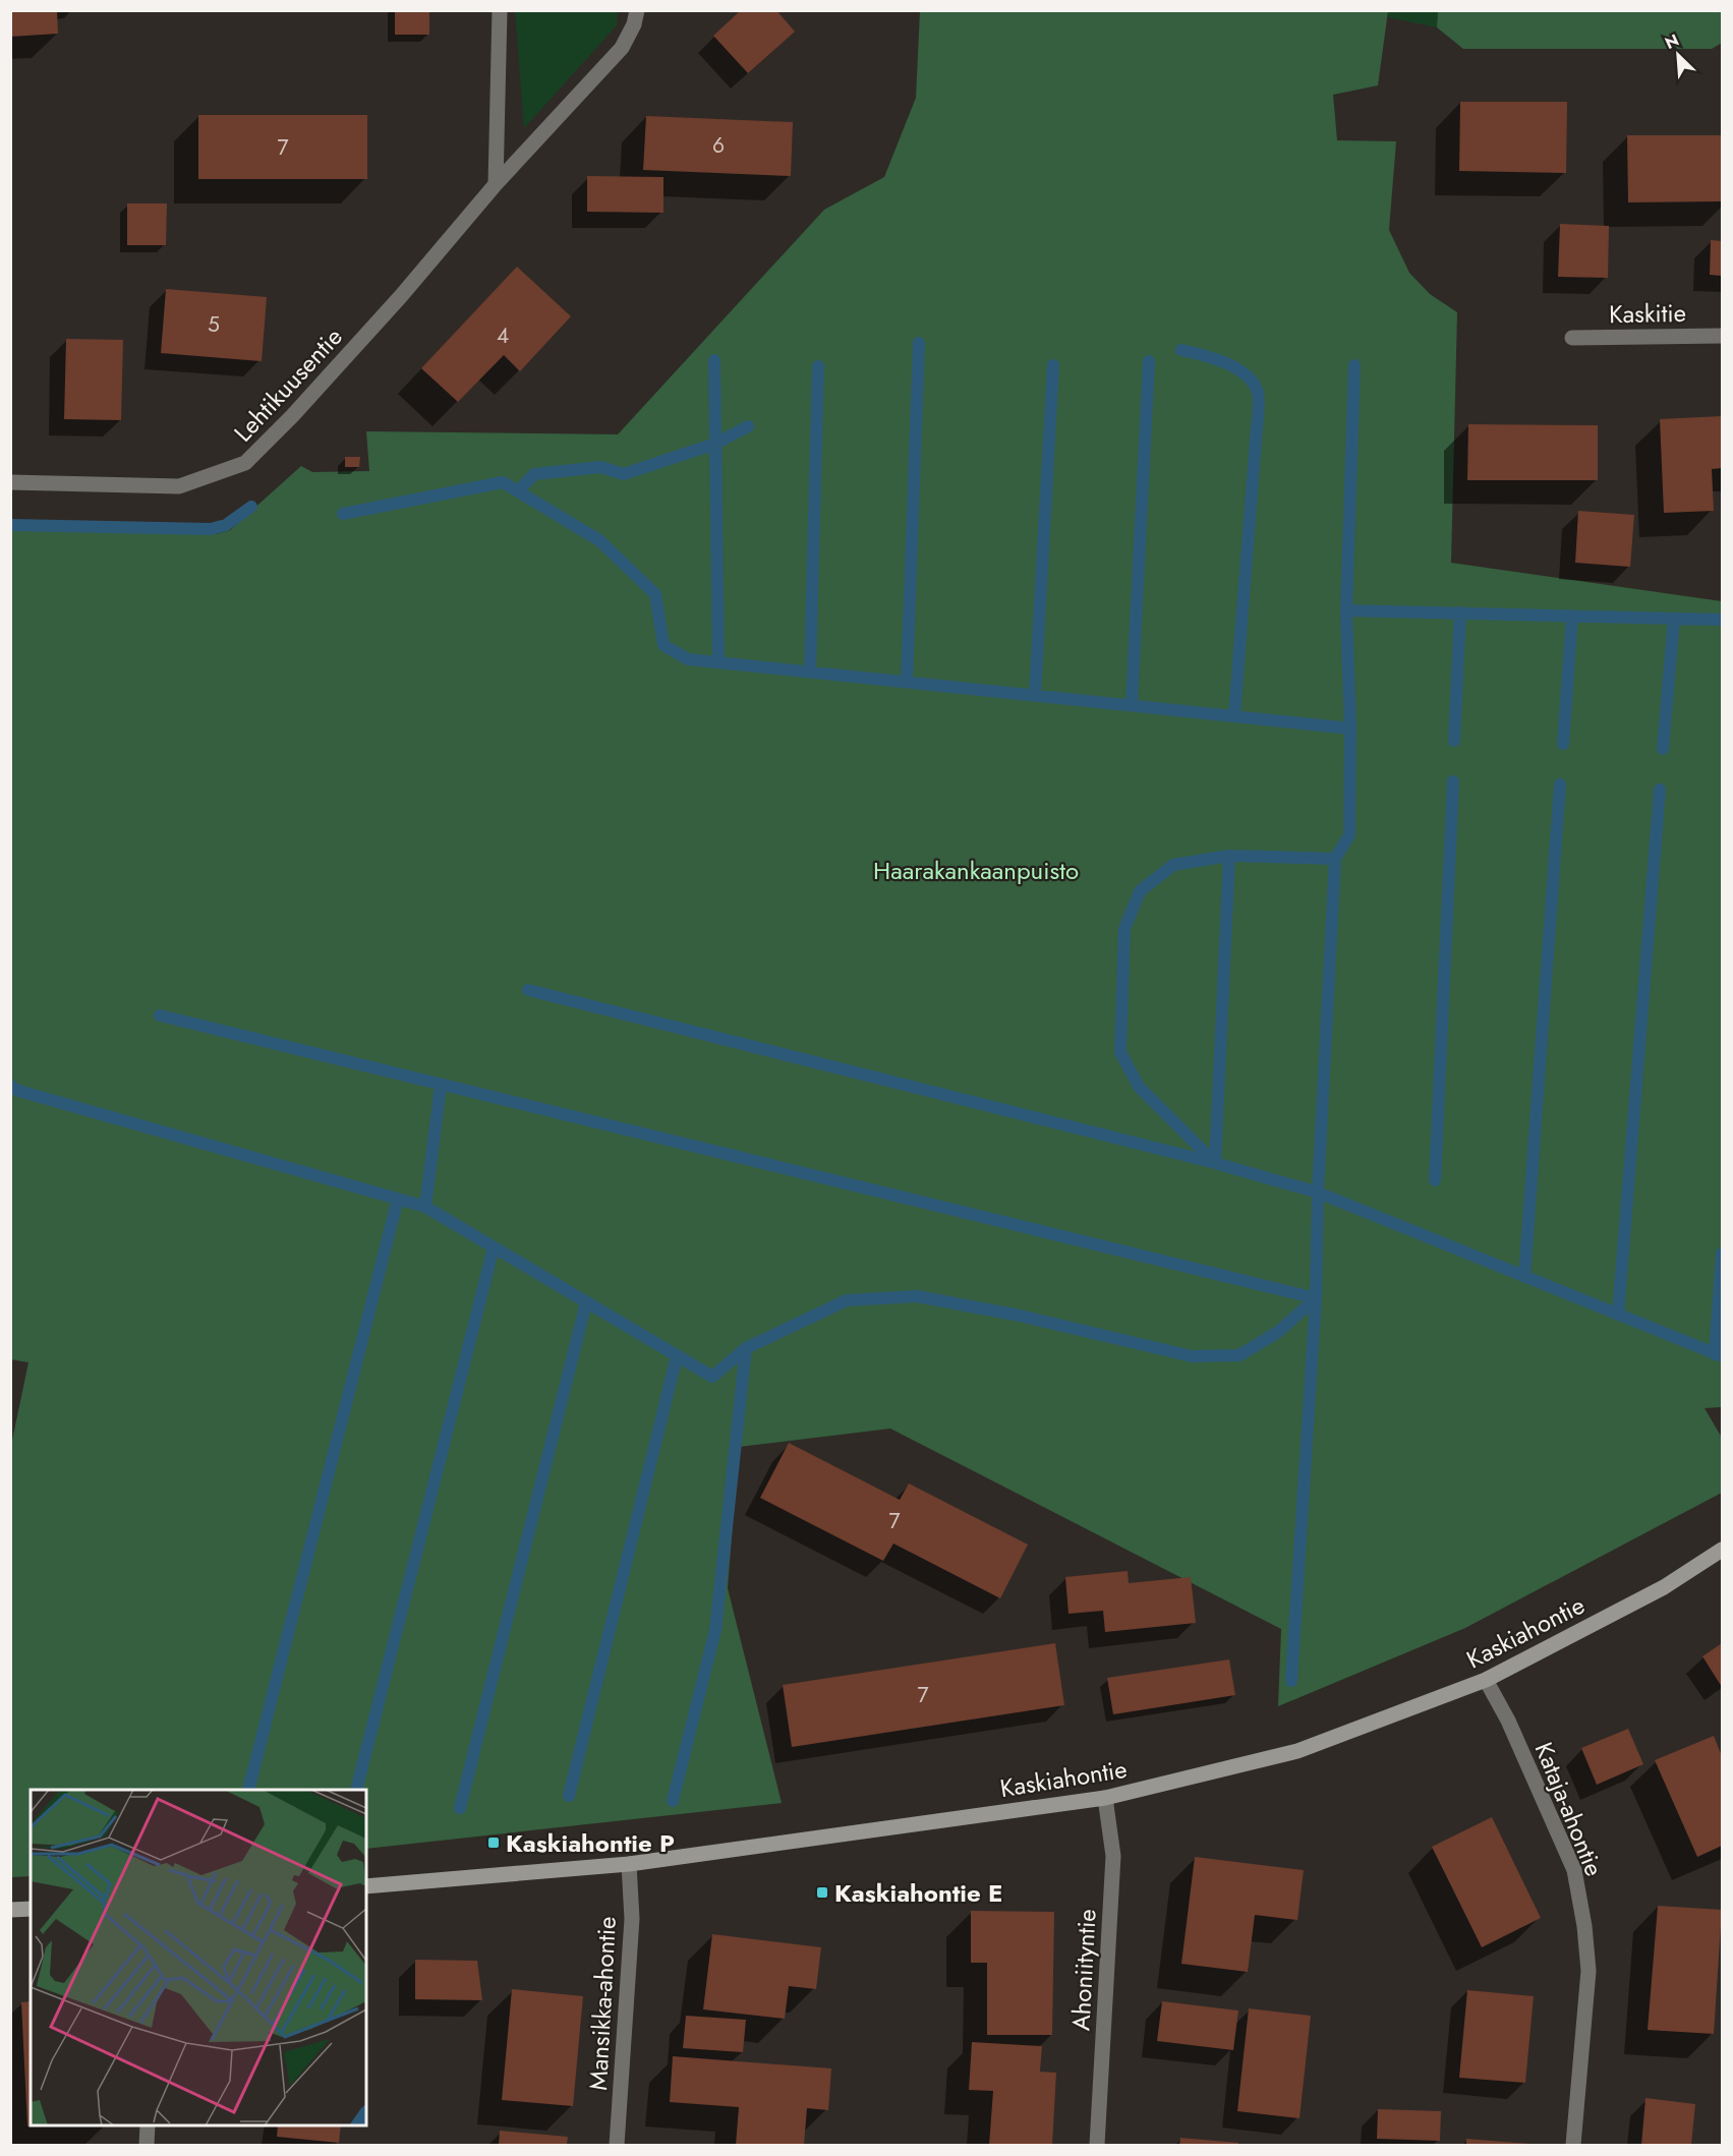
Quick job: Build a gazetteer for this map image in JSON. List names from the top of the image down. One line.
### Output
{"streets":{"street":["Kaskitie","Lehtikuusentie","Kaskiahontie","Kataja-ahontie","Ahoniityntie","Mansikka-ahontie"]},"crossings":[["Kaskiahontie","Kataja-ahontie"],["Kaskiahontie","Ahoniityntie"],["Kaskiahontie","Mansikka-ahontie"]],"parks":["Haarakankaanpuisto"],"places":{"transit":["Kaskiahontie P","Kaskiahontie E"]},"house_numbers":["6","7","5","4","7","7"],"north":"top left"}
